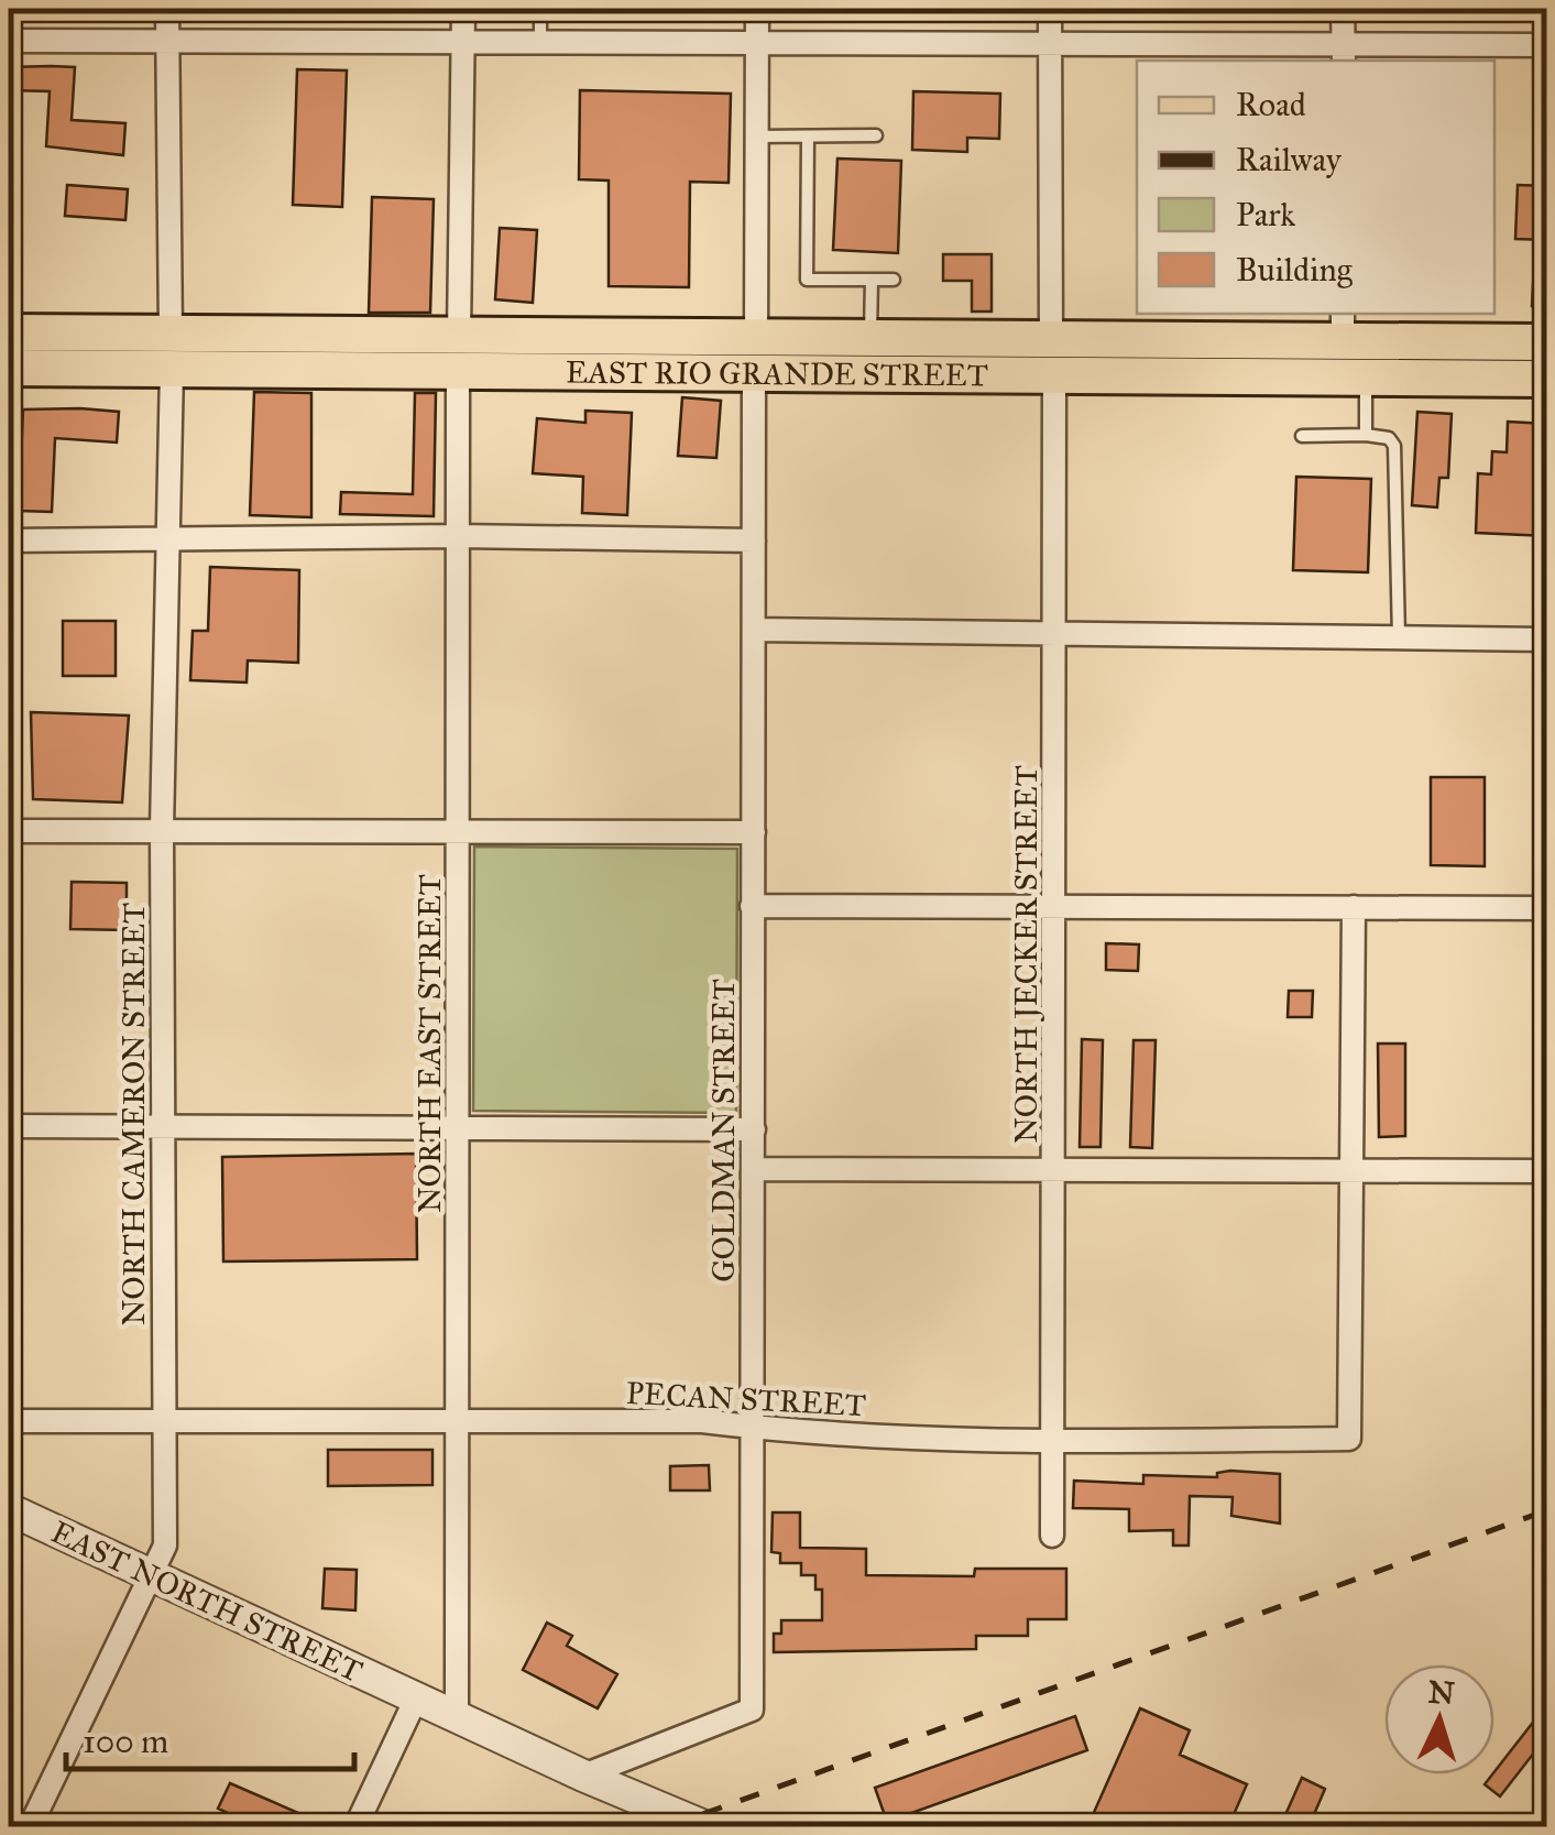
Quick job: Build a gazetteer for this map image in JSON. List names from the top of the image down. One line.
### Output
{"streets":{"main road":["EAST RIO GRANDE STREET"],"street":["NORTH JECKER STREET","NORTH EAST STREET","NORTH CAMERON STREET","GOLDMAN STREET","PECAN STREET","EAST NORTH STREET"]},"crossings":[["EAST RIO GRANDE STREET","NORTH JECKER STREET"],["EAST RIO GRANDE STREET","NORTH EAST STREET"],["EAST RIO GRANDE STREET","NORTH CAMERON STREET"],["EAST RIO GRANDE STREET","GOLDMAN STREET"],["NORTH JECKER STREET","PECAN STREET"],["NORTH EAST STREET","PECAN STREET"],["NORTH EAST STREET","EAST NORTH STREET"],["NORTH CAMERON STREET","PECAN STREET"],["NORTH CAMERON STREET","EAST NORTH STREET"],["GOLDMAN STREET","PECAN STREET"],["GOLDMAN STREET","EAST NORTH STREET"]],"legend":["Road","Railway","Park","Building"],"scale_bar":"100 m","north":"top"}
